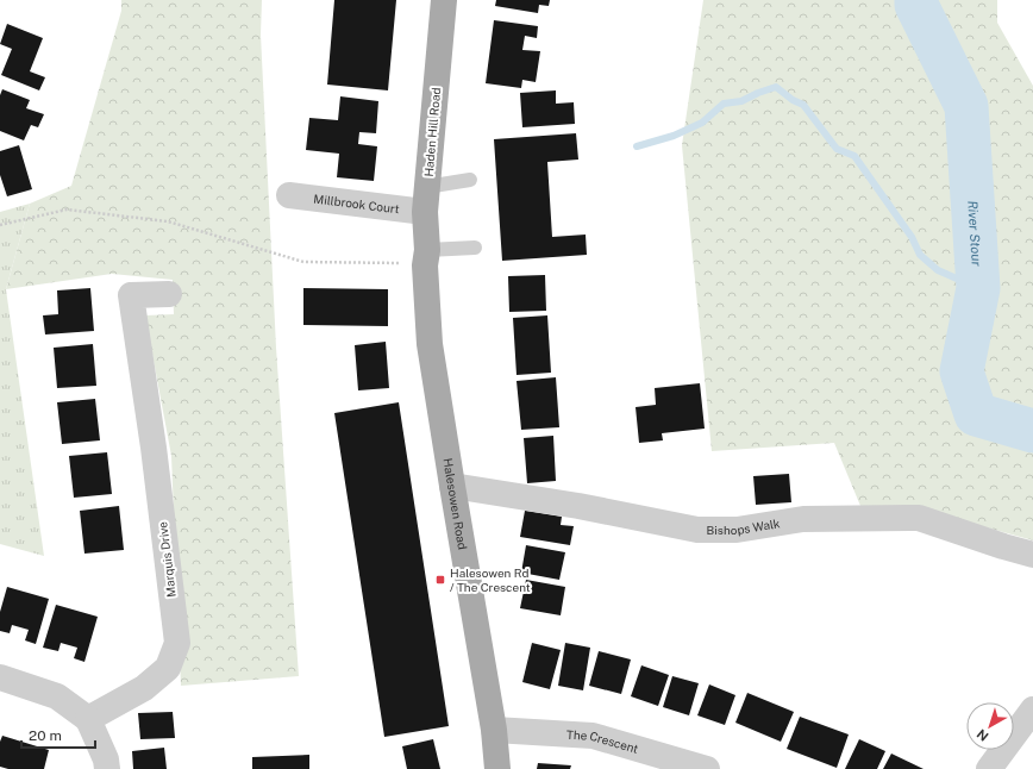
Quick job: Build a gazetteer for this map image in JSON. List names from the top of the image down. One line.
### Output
{"streets":{"main road":["Haden Hill Road","Halesowen Road"],"street":["Millbrook Court","Bishops Walk","Marquis Drive","The Crescent"]},"crossings":[["Haden Hill Road","Millbrook Court"],["Haden Hill Road","Halesowen Road"],["Halesowen Road","Bishops Walk"],["Halesowen Road","The Crescent"]],"water":["River Stour"],"places":{"transit":["Halesowen Rd / The Crescent"]},"scale_bar":"20 m","north":"bottom left"}
